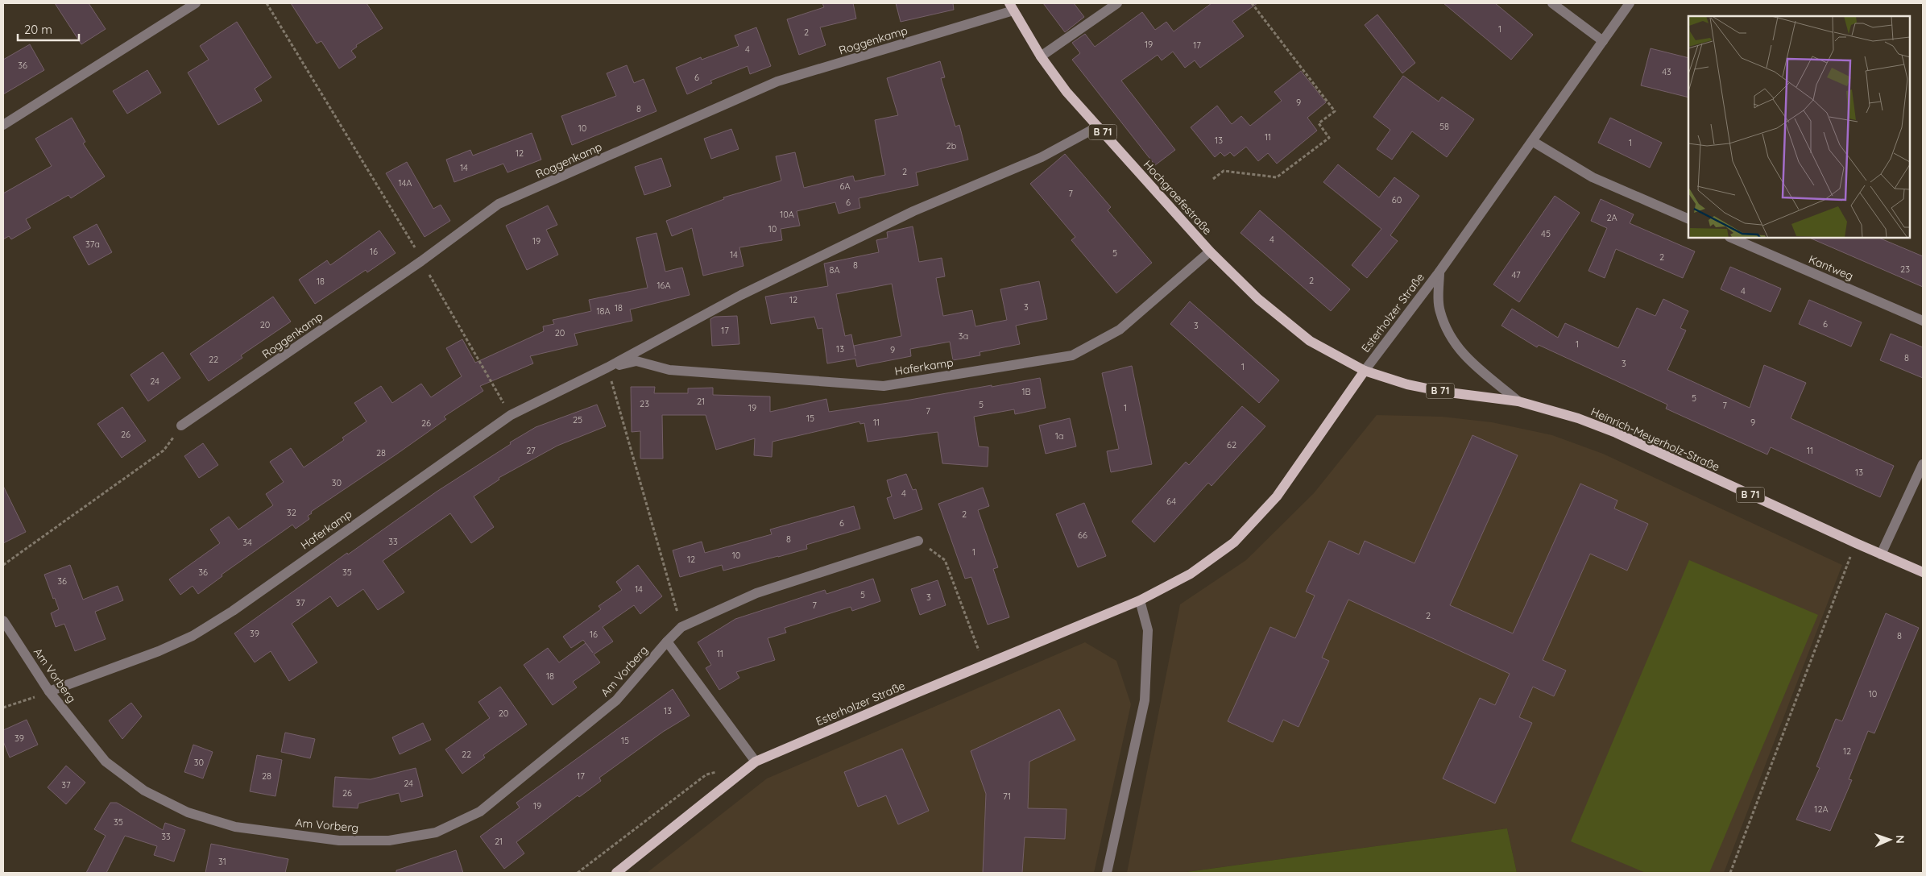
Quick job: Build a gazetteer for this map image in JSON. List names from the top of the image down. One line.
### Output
{"streets":{"main road":["B 71","Hochgraefestraße","Esterholzer Straße","Heinrich-Meyerholz-Straße"],"street":["Roggenkamp","Kantweg","Haferkamp","Am Vorberg"]},"crossings":[["Roggenkamp","Hochgraefestraße"],["B 71","Esterholzer Straße"],["B 71","Heinrich-Meyerholz-Straße"],["Hochgraefestraße","Esterholzer Straße"],["Hochgraefestraße","Haferkamp"],["Hochgraefestraße","Heinrich-Meyerholz-Straße"],["Esterholzer Straße","Heinrich-Meyerholz-Straße"],["Haferkamp","Am Vorberg"]],"house_numbers":["1","2","19","17","4","36","43","6","9","8","58","10","11","13","1","2b","12","14","2","14A","6A","7","60","6","10A","2A","10","45","4","19","37a","16","5","14","2","8","23","8A","47","2","18","16A","4","12","3","18","18A","6","20","3","17","20","3a","1","13","9","8","22","3","1","24","1B","5","21","23","5","7","19","1","7","15","25","11","9","26","26","1a","62","27","11","28","13","30","4","64","32","2","6","66","8","33","34","1","10","12","36","35","36","14","5","3","37","7","2","39","16","8","11","18","10","13","20","39","15","12","22","30","28","17","24","37","26","71","19","12A","35","33","21","31"],"scale_bar":"20 m","north":"right"}
